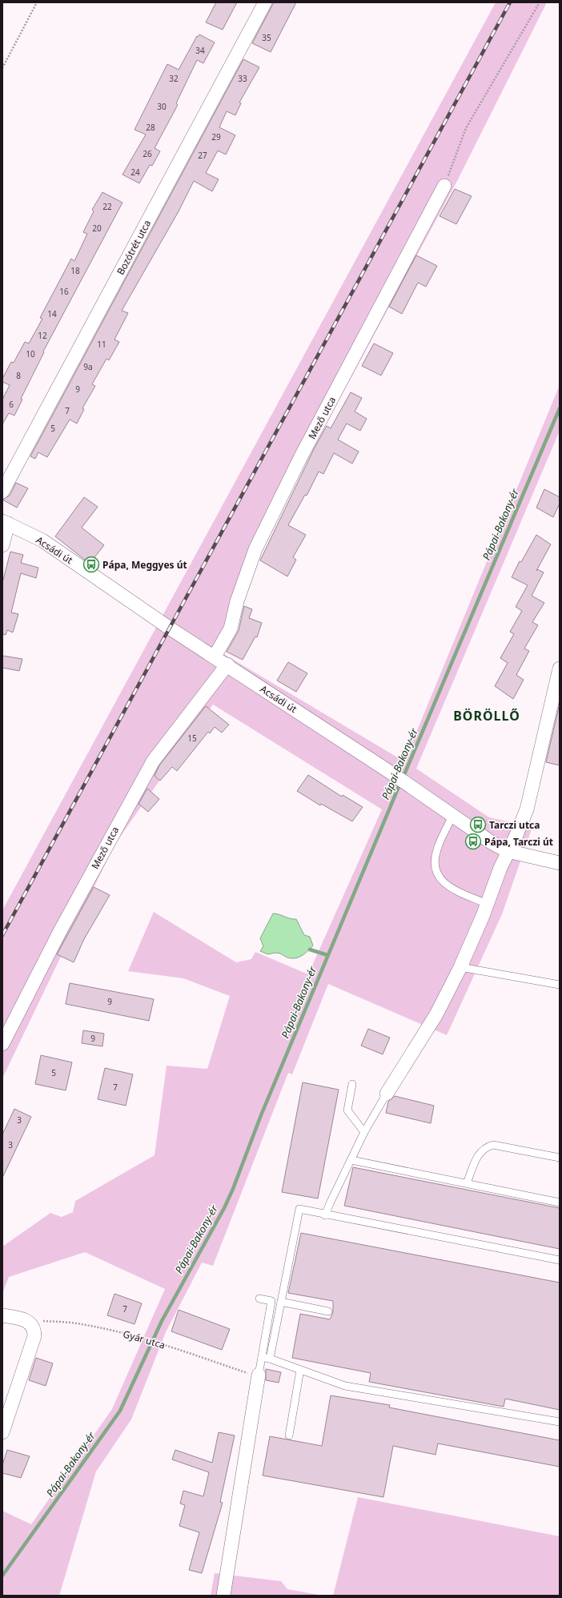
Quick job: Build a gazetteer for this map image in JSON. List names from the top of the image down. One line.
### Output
{"streets":{"street":["Bozótrét utca","Mező utca","Acsádi út"],"path":["Gyár utca"]},"crossings":[["Mező utca","Acsádi út"]],"districts":["BÖRÖLLŐ"],"water":["Pápai-Bakony-ér"],"places":{"bus stop":["Pápa, Meggyes út","Tarczi utca","Pápa, Tarczi út"]},"house_numbers":["35","34","32","33","30","28","29","26","27","24","22","20","18","16","14","12","11","10","9a","8","9","6","7","5","15","9","9","5","7","3","3","7"]}
